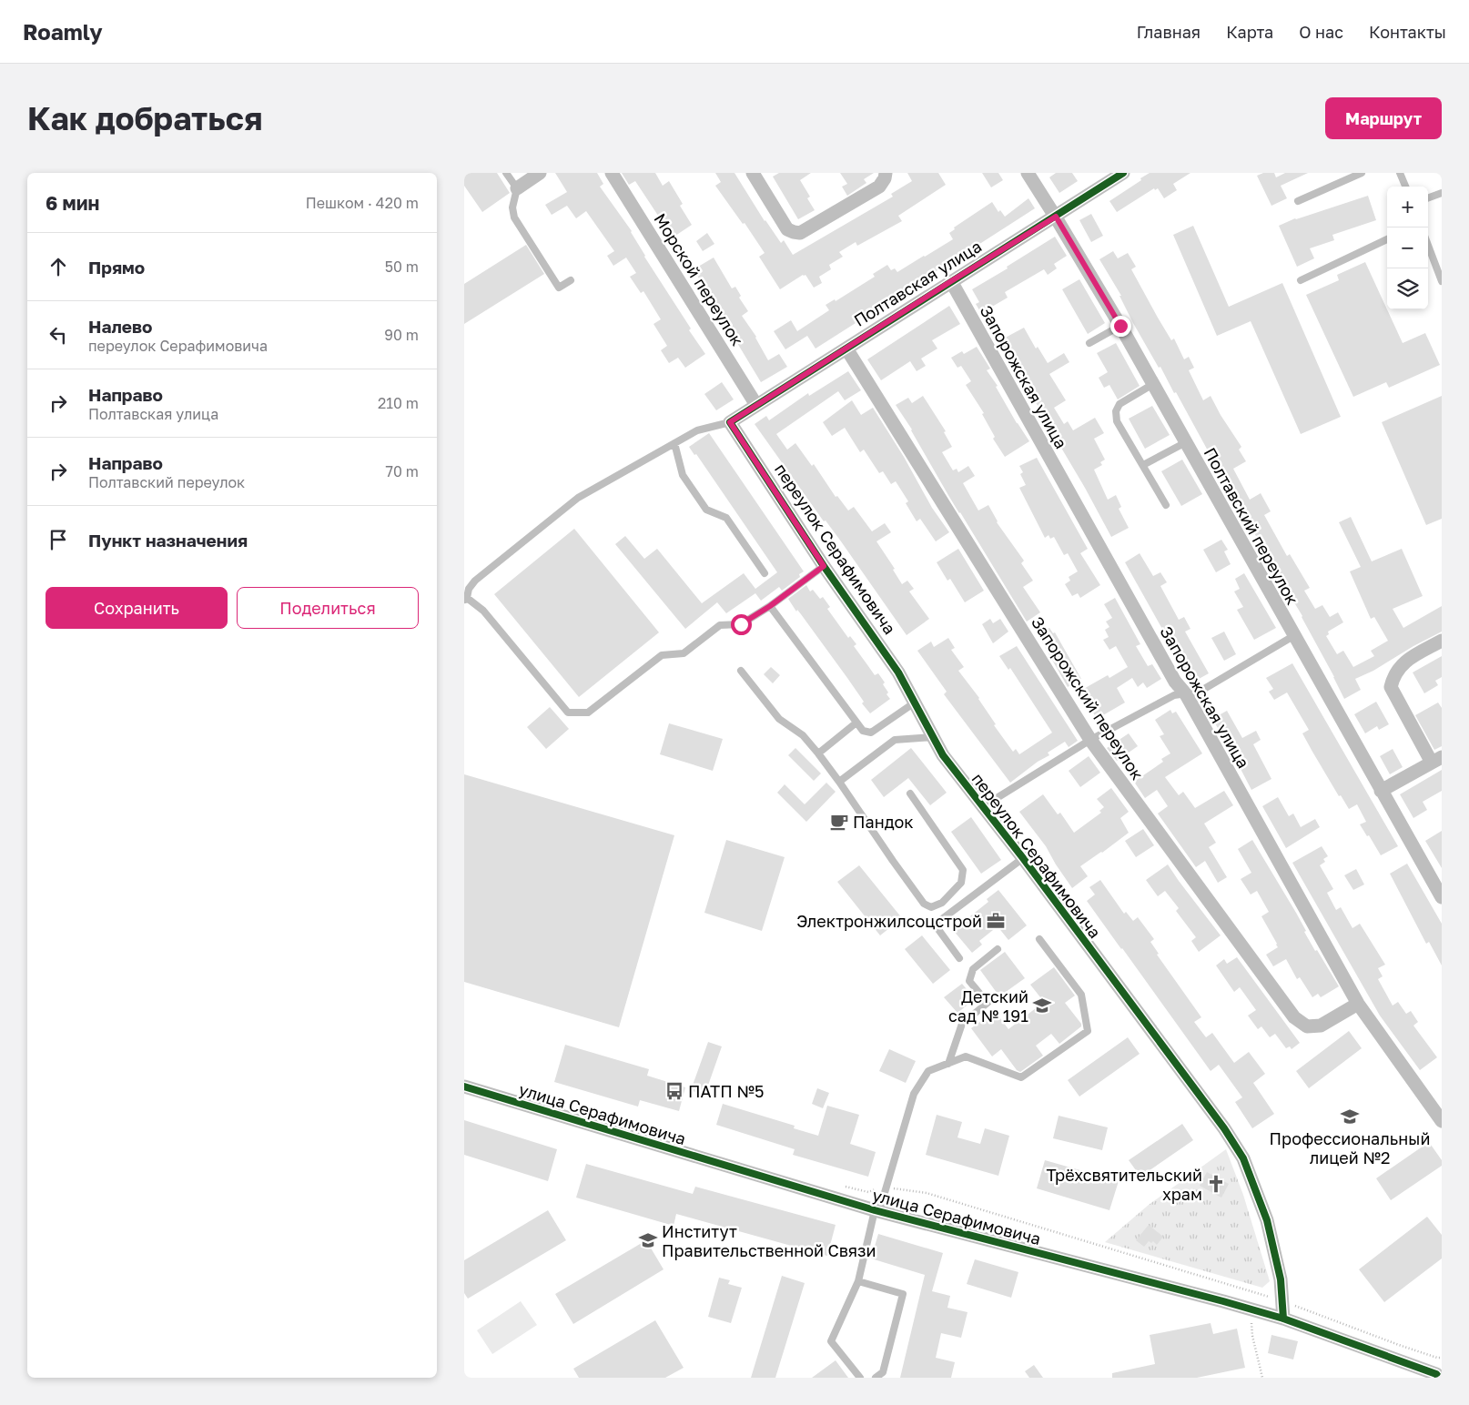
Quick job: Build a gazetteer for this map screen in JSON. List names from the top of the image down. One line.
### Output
{"streets":{"street":["Морской переулок","Полтавская улица","Запорожская улица","Полтавский переулок","переулок Серафимовича","Запорожский переулок","улица Серафимовича"]},"crossings":[["Морской переулок","Полтавская улица"],["Полтавская улица","Запорожская улица"],["Полтавская улица","Полтавский переулок"],["Полтавская улица","переулок Серафимовича"],["Полтавская улица","Запорожский переулок"],["Запорожская улица","Запорожский переулок"],["переулок Серафимовича","улица Серафимовича"]],"places":{"cafe":["Пандок"],"office":["Электронжилсоцстрой"],"school or university":["Детский сад № 191","Профессиональный лицей №2","Институт Правительственной Связи"],"bus stop":["ПАТП №5"],"church":["Трёхсвятительский храм"]},"page":{"header":"Roamly","nav":["Главная","Карта","О нас","Контакты"],"buttons":["Маршрут",["Сохранить","Поделиться"]],"title":"Как добраться","heading":["6 мин","Пешком · 420 m"],"map_buttons":["+","−"],"list":[["Прямо","50 m"],["Налево","переулок Серафимовича","90 m"],["Направо","Полтавская улица","210 m"],["Направо","Полтавский переулок","70 m"],"Пункт назначения"]}}
